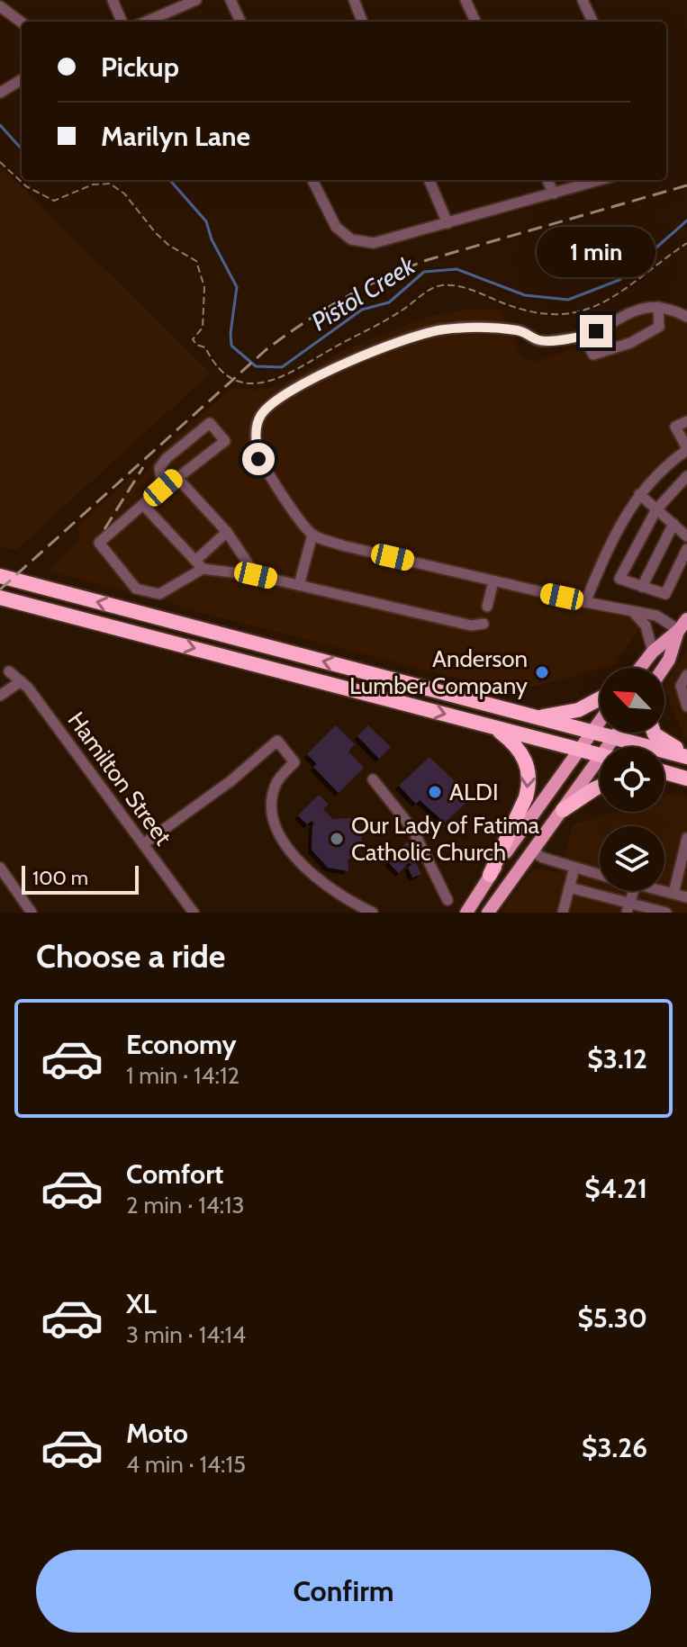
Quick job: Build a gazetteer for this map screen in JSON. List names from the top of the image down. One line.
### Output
{"streets":{"street":["Hamilton Street"]},"water":["Pistol Creek"],"places":["Anderson Lumber Company","ALDI","Our Lady of Fatima Catholic Church"],"scale_bar":"100 m","north":"top left","page":{"banner":["Pickup","Marilyn Lane"],"bubble":"1 min","scale":"100 m","heading":"Choose a ride","list":[{"name":"Economy","note":"1 min · 14:12","value":"$3.12"},{"name":"Comfort","note":"2 min · 14:13","value":"$4.21"},{"name":"XL","note":"3 min · 14:14","value":"$5.30"},{"name":"Moto","note":"4 min · 14:15","value":"$3.26"}],"buttons":"Confirm"}}
